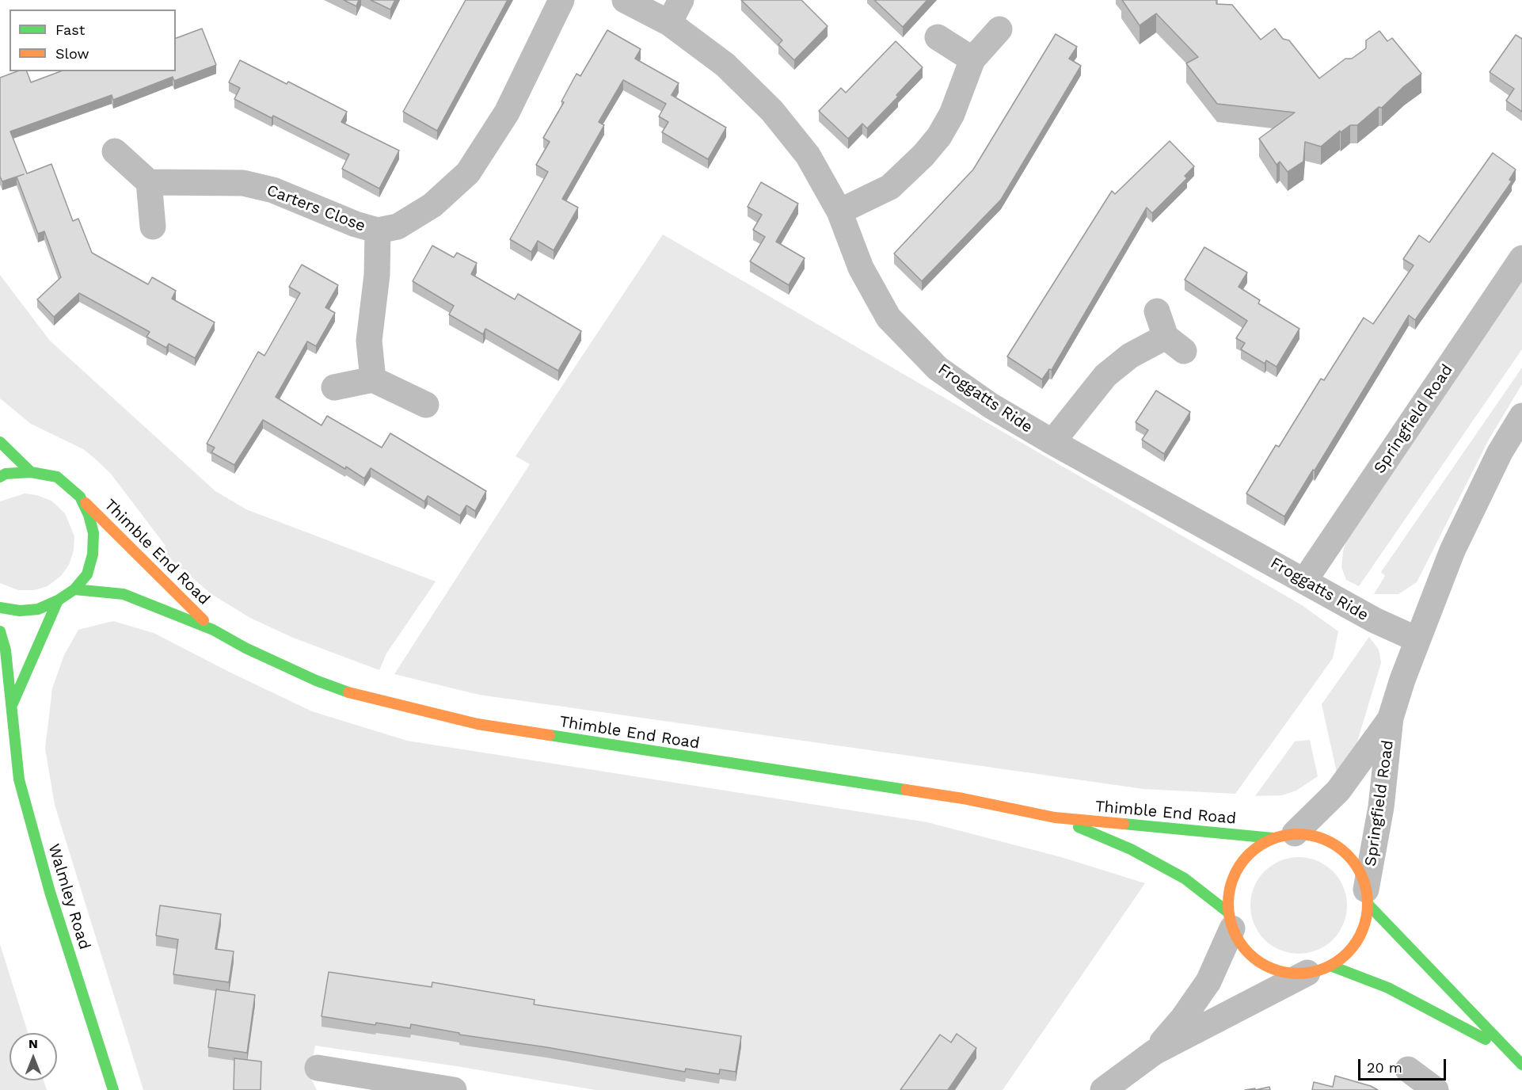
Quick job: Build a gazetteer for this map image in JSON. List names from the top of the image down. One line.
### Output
{"streets":{"street":["Carters Close","Froggatts Ride","Springfield Road","Thimble End Road","Walmley Road"]},"crossings":[["Froggatts Ride","Springfield Road"],["Springfield Road","Thimble End Road"]],"legend":["Fast","Slow"],"scale_bar":"20 m","north":"top"}
